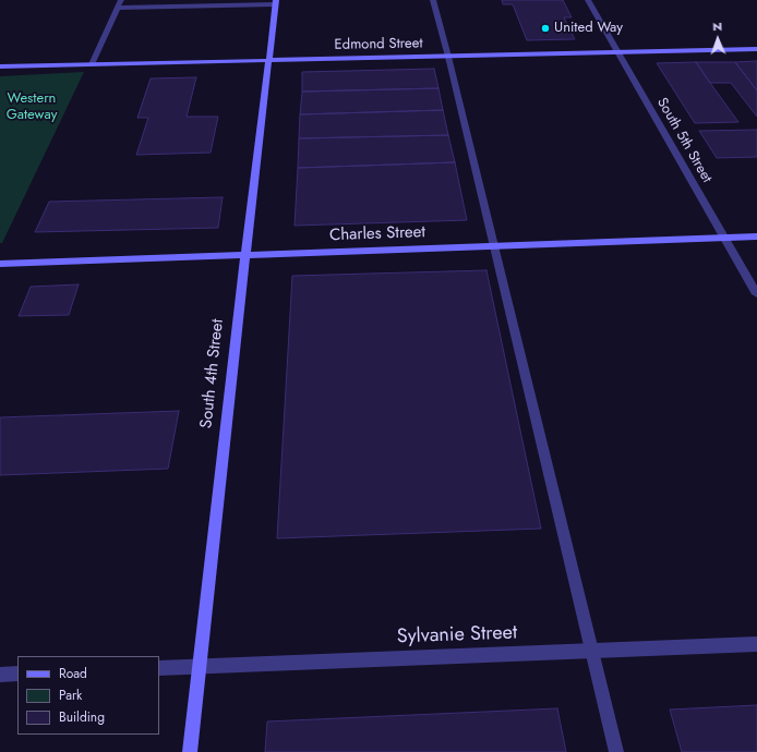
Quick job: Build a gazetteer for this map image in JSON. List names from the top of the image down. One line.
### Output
{"streets":{"main road":["Edmond Street","Charles Street","South 4th Street"],"street":["South 5th Street","Sylvanie Street"]},"crossings":[["Edmond Street","South 5th Street"],["Edmond Street","South 4th Street"],["South 5th Street","Charles Street"],["Charles Street","South 4th Street"],["South 4th Street","Sylvanie Street"]],"parks":["Western Gateway"],"places":["United Way"],"legend":["Road","Park","Building"],"north":"top"}
